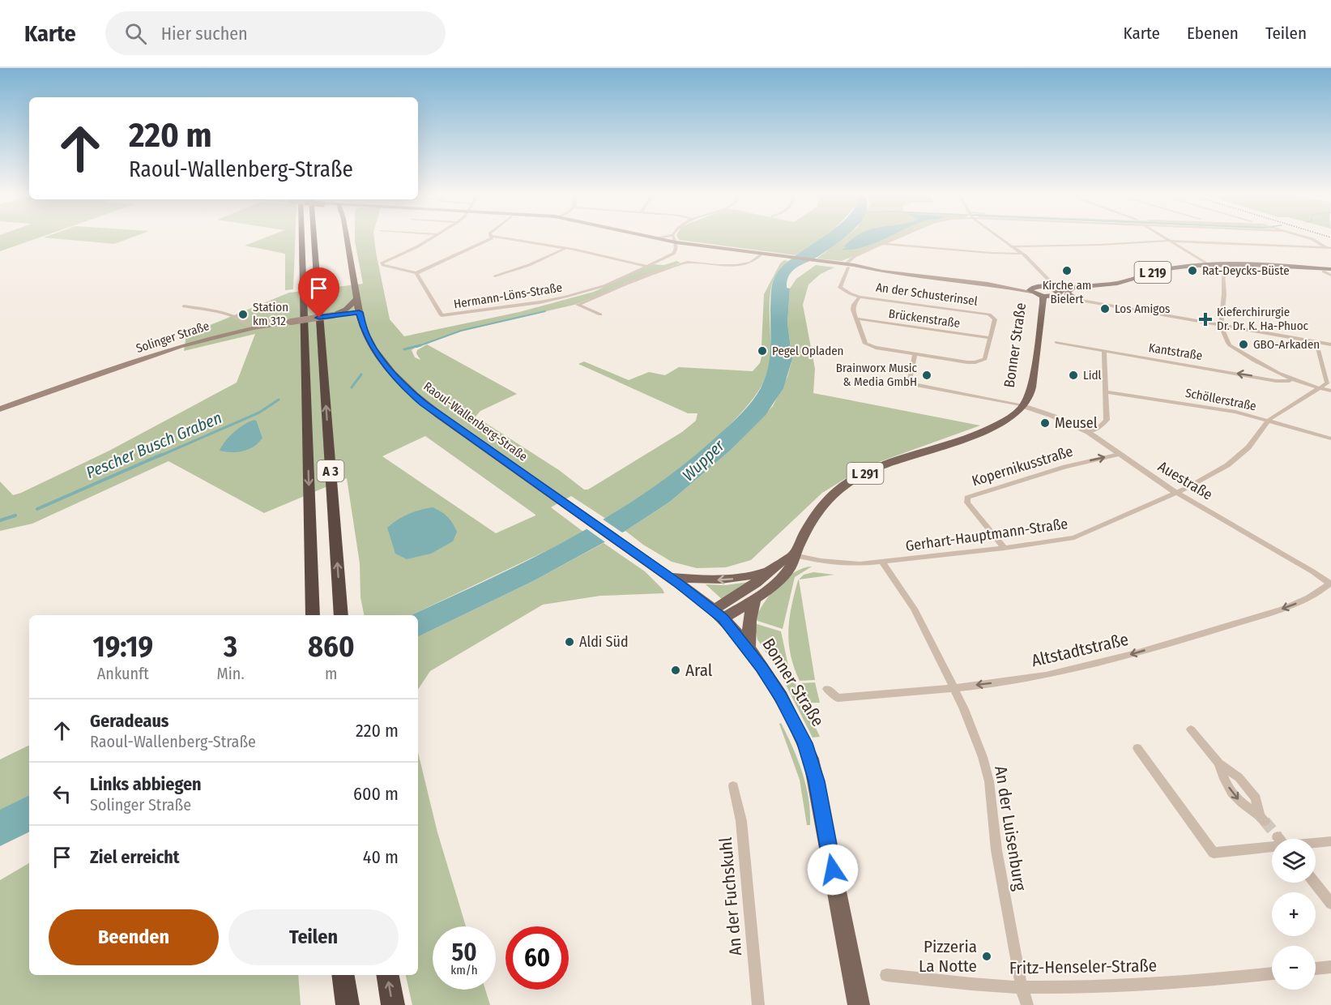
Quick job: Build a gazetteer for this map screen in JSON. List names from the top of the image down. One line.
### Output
{"streets":{"highway":["A 3"],"main road":["L 219","Solinger Straße","Bonner Straße","Raoul-Wallenberg-Straße","L 291"],"street":["An der Schusterinsel","Hermann-Löns-Straße","Brückenstraße","Kantstraße","Schöllerstraße","Kopernikusstraße","Auestraße","Gerhart-Hauptmann-Straße","Altstadtstraße","An der Luisenburg","An der Fuchskuhl","Fritz-Henseler-Straße"]},"crossings":[["L 219","Hermann-Löns-Straße"],["L 219","Bonner Straße"],["An der Schusterinsel","Brückenstraße"],["Solinger Straße","Raoul-Wallenberg-Straße"],["Bonner Straße","Raoul-Wallenberg-Straße"],["Bonner Straße","Auestraße"],["Bonner Straße","Gerhart-Hauptmann-Straße"],["Kantstraße","Kopernikusstraße"],["Schöllerstraße","Kopernikusstraße"],["Schöllerstraße","Gerhart-Hauptmann-Straße"],["Kopernikusstraße","Auestraße"],["Kopernikusstraße","Gerhart-Hauptmann-Straße"],["Auestraße","Gerhart-Hauptmann-Straße"],["Auestraße","Altstadtstraße"],["Gerhart-Hauptmann-Straße","An der Luisenburg"],["Altstadtstraße","An der Luisenburg"],["An der Luisenburg","Fritz-Henseler-Straße"]],"one_way":["Altstadtstraße"],"water":["Pescher Busch Graben","Wupper"],"places":{"other":["Kirche am Bielert","Rat-Deycks-Büste","Los Amigos","Station km 312","GBO-Arkaden","Pegel Opladen","Brainworx Music & Media GmbH","Lidl","Meusel","Aldi Süd","Aral","Pizzeria La Notte"],"health":["Kieferchirurgie Dr. Dr. K. Ha-Phuoc"]},"page":{"header":"Karte","search":"Hier suchen","nav":["Karte","Ebenen","Teilen"],"turn":["220 m","Raoul-Wallenberg-Straße"],"eta":["19:19","Ankunft","3","Min.","860","m"],"list":[{"name":"Geradeaus","note":"Raoul-Wallenberg-Straße","value":"220 m"},{"name":"Links abbiegen","note":"Solinger Straße","value":"600 m"},{"name":"Ziel erreicht","value":"40 m"}],"map_buttons":["+","−"],"buttons":["Beenden","Teilen"],"speed":"50 km/h","limit":"60"}}
